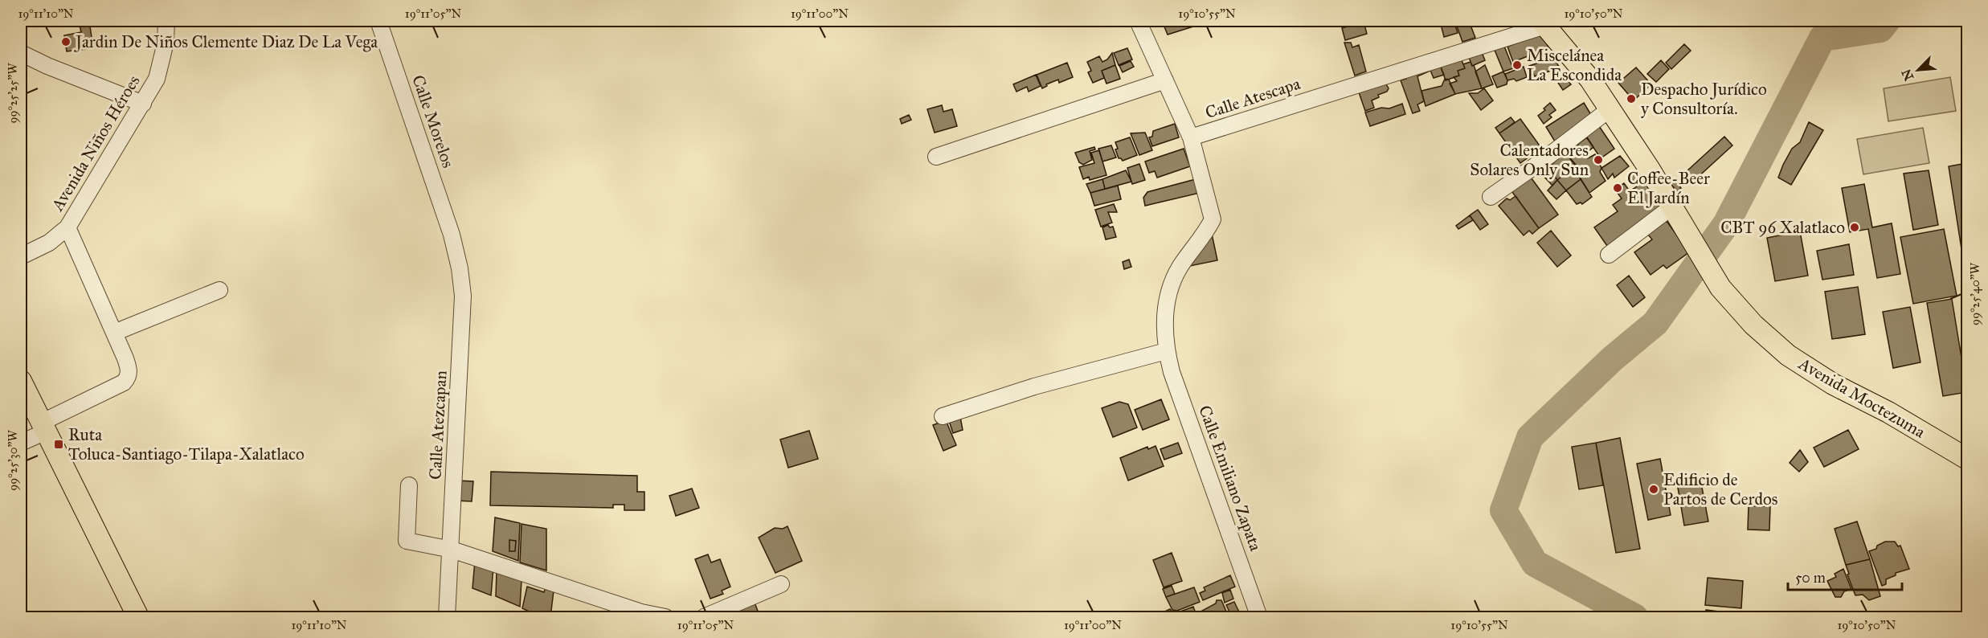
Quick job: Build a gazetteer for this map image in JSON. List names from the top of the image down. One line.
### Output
{"streets":{"main road":["Avenida Moctezuma"],"street":["Calle Atescapa","Calle Morelos","Avenida Niños Héroes","Calle Atezcapan","Calle Emiliano Zapata"]},"crossings":[["Calle Atescapa","Avenida Moctezuma"],["Calle Atescapa","Calle Emiliano Zapata"],["Calle Morelos","Calle Atezcapan"]],"places":{"other":["Jardin De Niños Clemente Diaz De La Vega","Miscelánea La Escondida","Despacho Jurídico y Consultoría.","Calentadores Solares Only Sun","Coffee-Beer El Jardín","CBT 96 Xalatlaco","Edificio de Partos de Cerdos"],"transit":["Ruta Toluca-Santiago-Tilapa-Xalatlaco"]},"scale_bar":"50 m","north":"bottom left","coordinates":["19°11'10\"N","19°11'05\"N","19°11'00\"N","19°10'55\"N","19°10'50\"N","99°25'25\"W","99°25'40\"W","99°25'30\"W"]}
